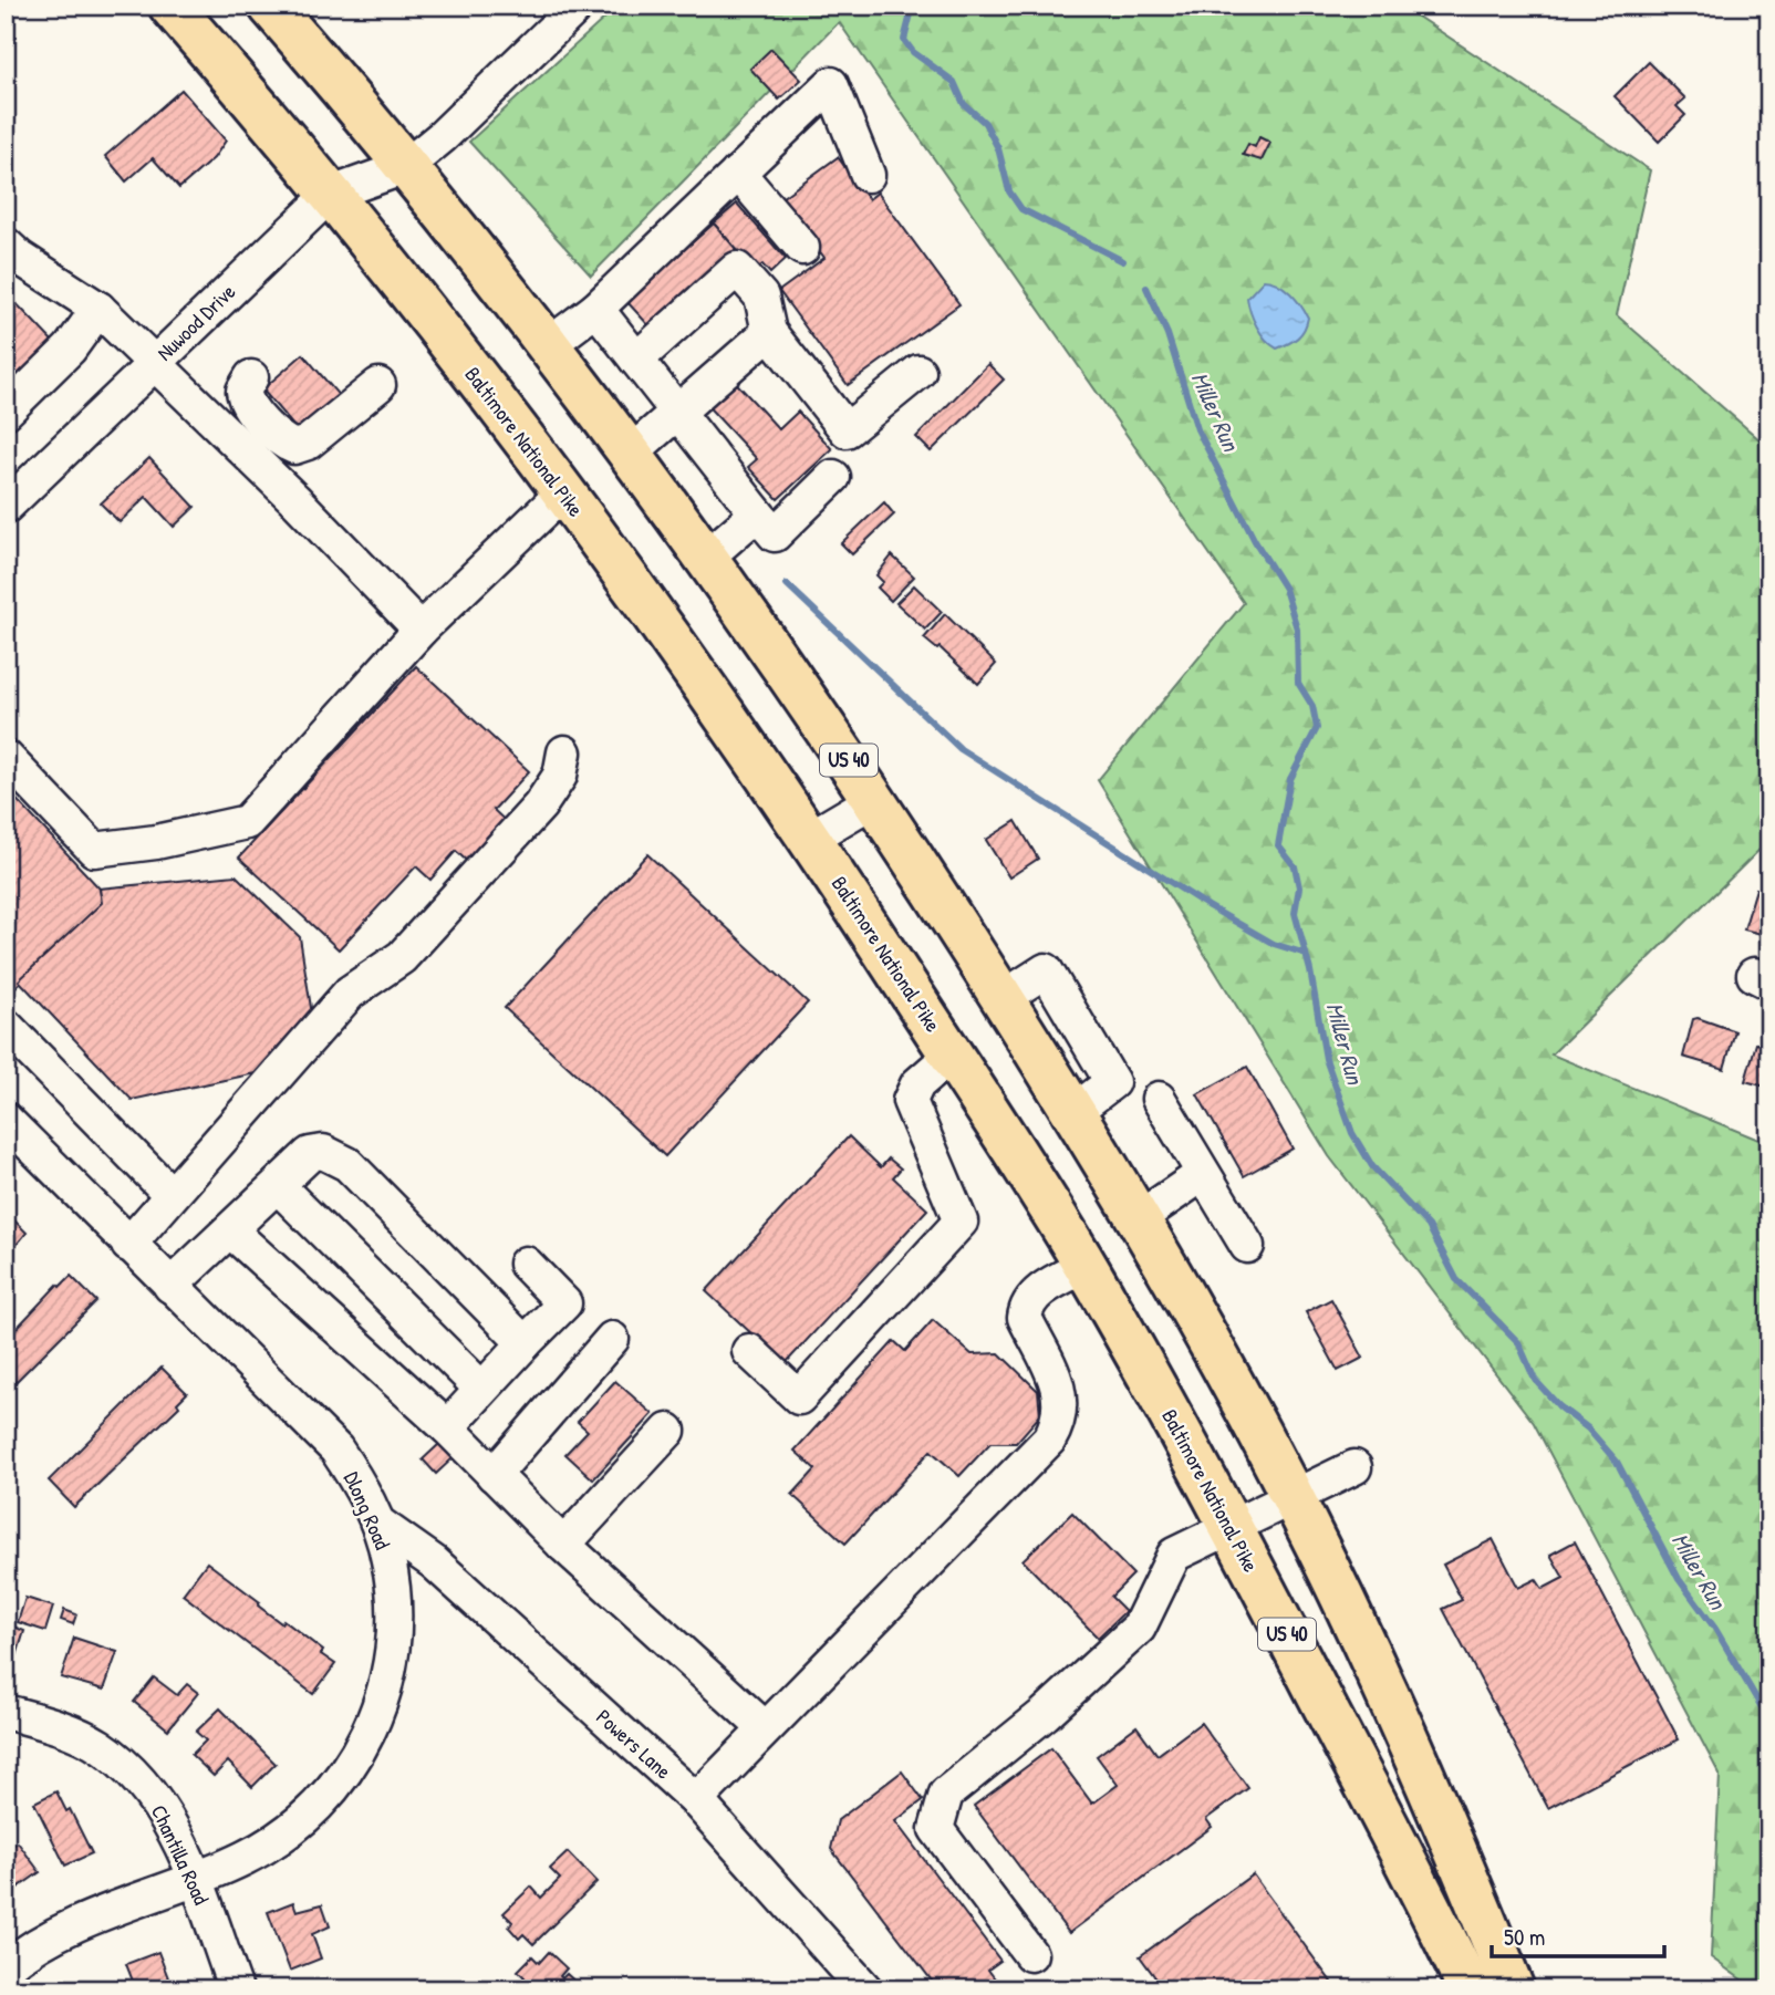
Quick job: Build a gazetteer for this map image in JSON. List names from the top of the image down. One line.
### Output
{"streets":{"main road":["Baltimore National Pike","US 40"],"street":["Nuwood Drive","Dlong Road","Powers Lane","Chantilla Road"]},"crossings":[["Nuwood Drive","Baltimore National Pike"],["Nuwood Drive","US 40"],["Dlong Road","Powers Lane"],["Dlong Road","Chantilla Road"]],"water":["Miller Run"],"scale_bar":"50 m"}
